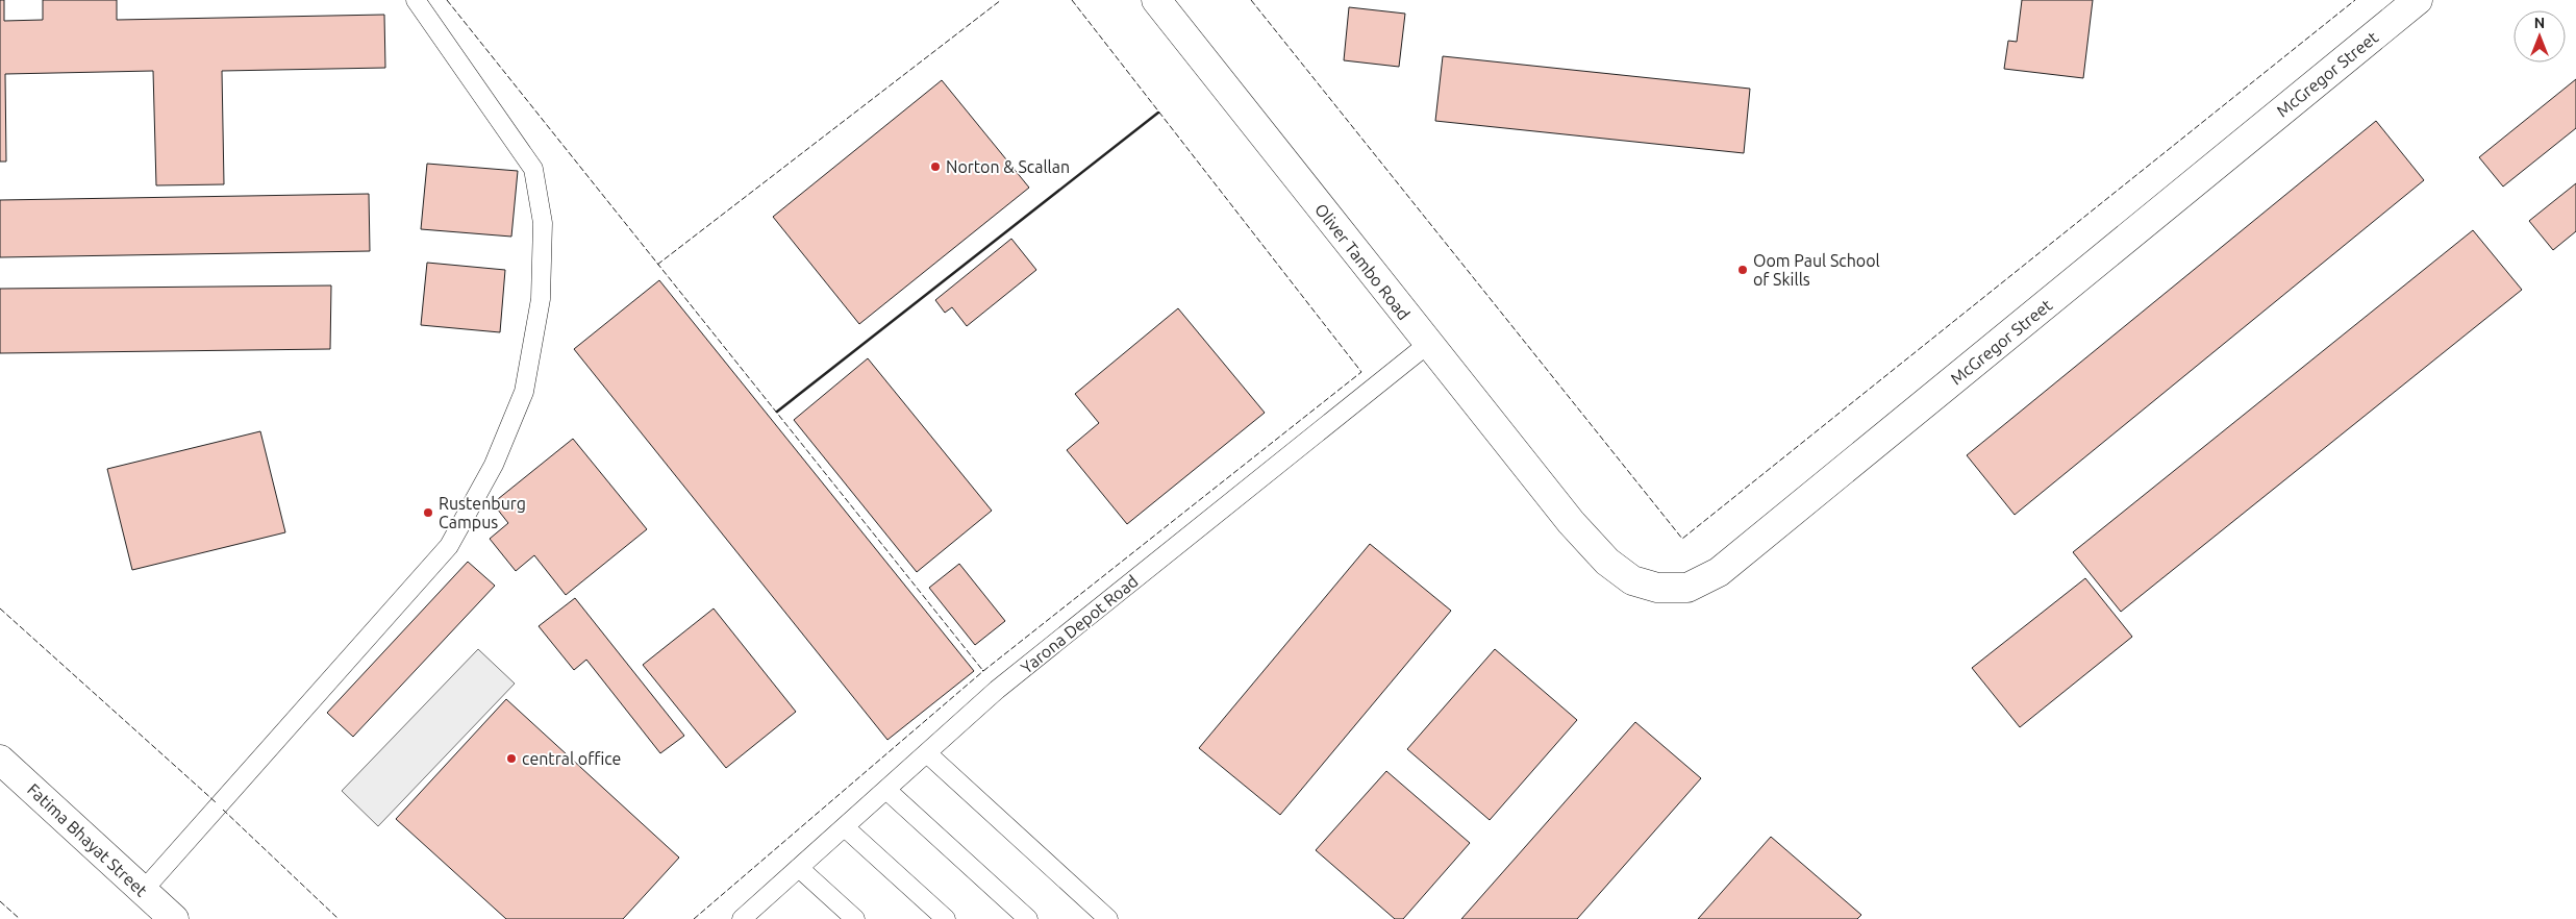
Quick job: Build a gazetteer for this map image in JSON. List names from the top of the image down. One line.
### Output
{"streets":{"street":["McGregor Street","Oliver Tambo Road","Fatima Bhayat Street"],"lane":["Yarona Depot Road"]},"crossings":[["McGregor Street","Oliver Tambo Road"],["Oliver Tambo Road","Yarona Depot Road"]],"places":["Norton & Scallan","Oom Paul School of Skills","Rustenburg Campus","central office"],"north":"top"}
